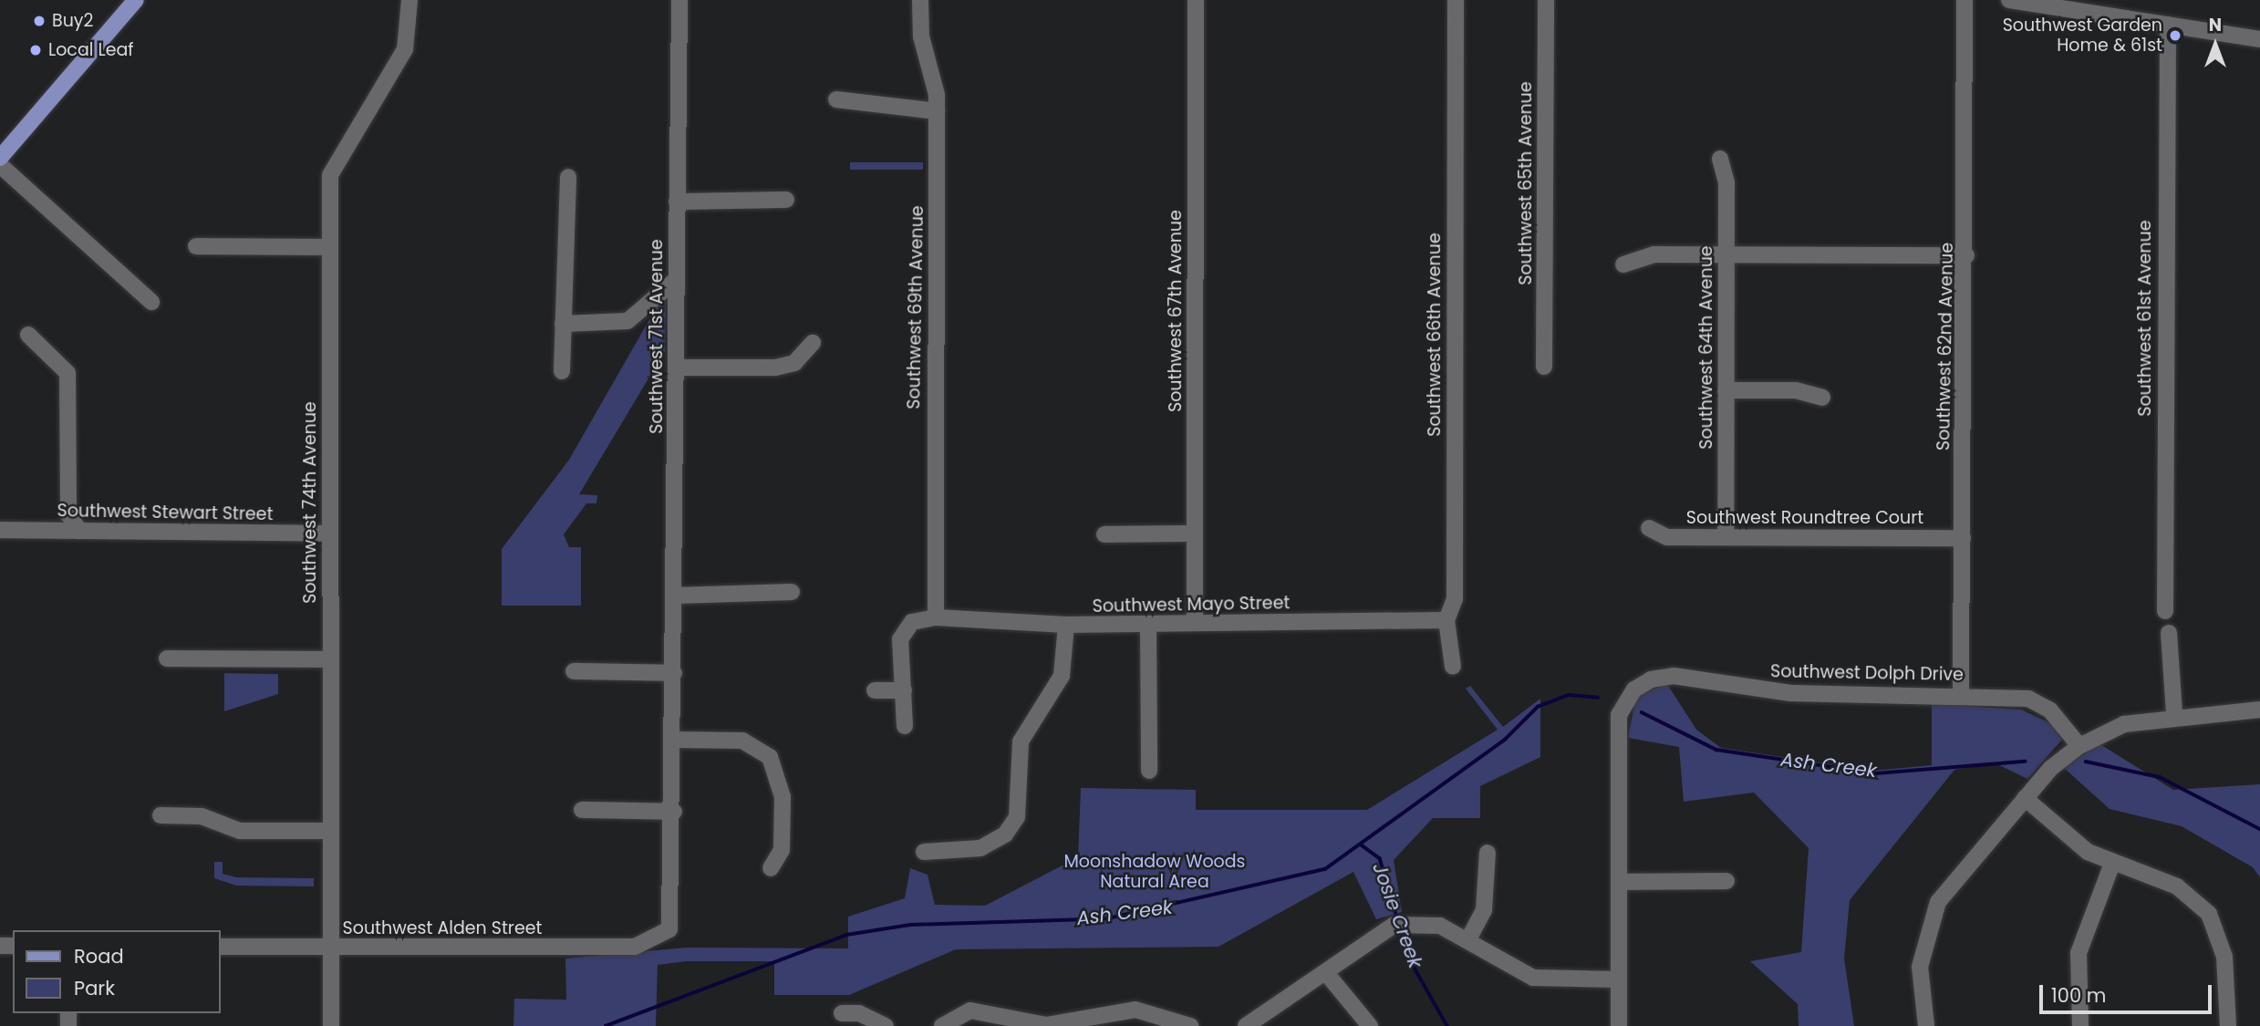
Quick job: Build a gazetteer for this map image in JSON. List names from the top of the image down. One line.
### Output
{"streets":{"street":["Southwest 65th Avenue","Southwest 69th Avenue","Southwest 67th Avenue","Southwest 61st Avenue","Southwest 66th Avenue","Southwest 71st Avenue","Southwest 62nd Avenue","Southwest 64th Avenue","Southwest 74th Avenue","Southwest Stewart Street","Southwest Roundtree Court","Southwest Mayo Street","Southwest Dolph Drive","Southwest Alden Street"]},"crossings":[["Southwest 69th Avenue","Southwest Mayo Street"],["Southwest 67th Avenue","Southwest Mayo Street"],["Southwest 66th Avenue","Southwest Mayo Street"],["Southwest 71st Avenue","Southwest Alden Street"],["Southwest 62nd Avenue","Southwest Roundtree Court"],["Southwest 62nd Avenue","Southwest Dolph Drive"],["Southwest 64th Avenue","Southwest Roundtree Court"],["Southwest 74th Avenue","Southwest Stewart Street"],["Southwest 74th Avenue","Southwest Alden Street"]],"water":["Ash Creek","Josie Creek"],"parks":["Moonshadow Woods Natural Area"],"places":["Buy2","Southwest Garden Home & 61st","Local Leaf"],"legend":["Road","Park"],"scale_bar":"100 m","north":"top"}
